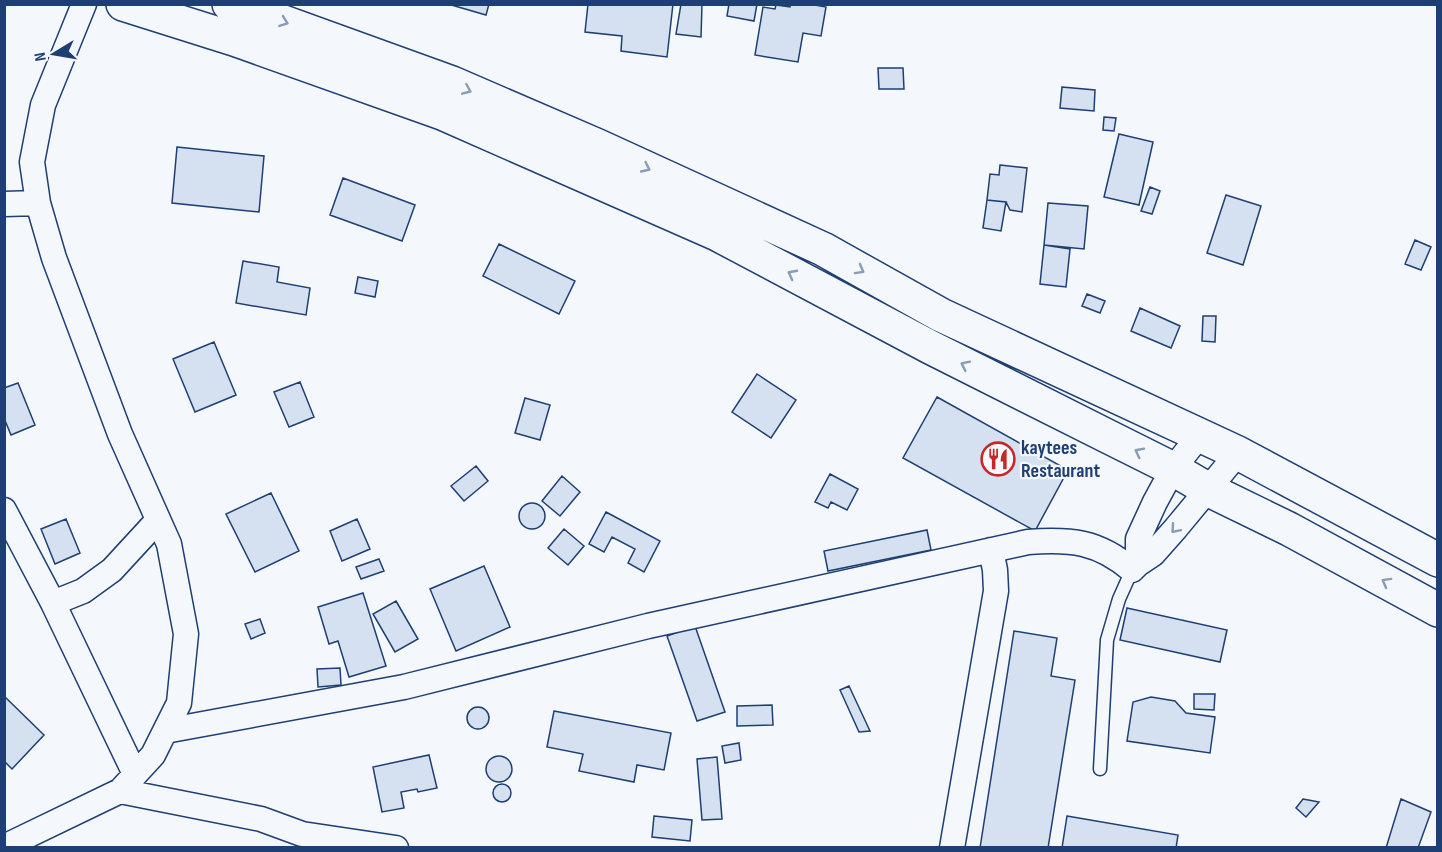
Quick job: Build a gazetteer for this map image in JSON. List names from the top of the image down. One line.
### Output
{"places":{"restaurant":["kaytees Restaurant"]},"north":"left"}
